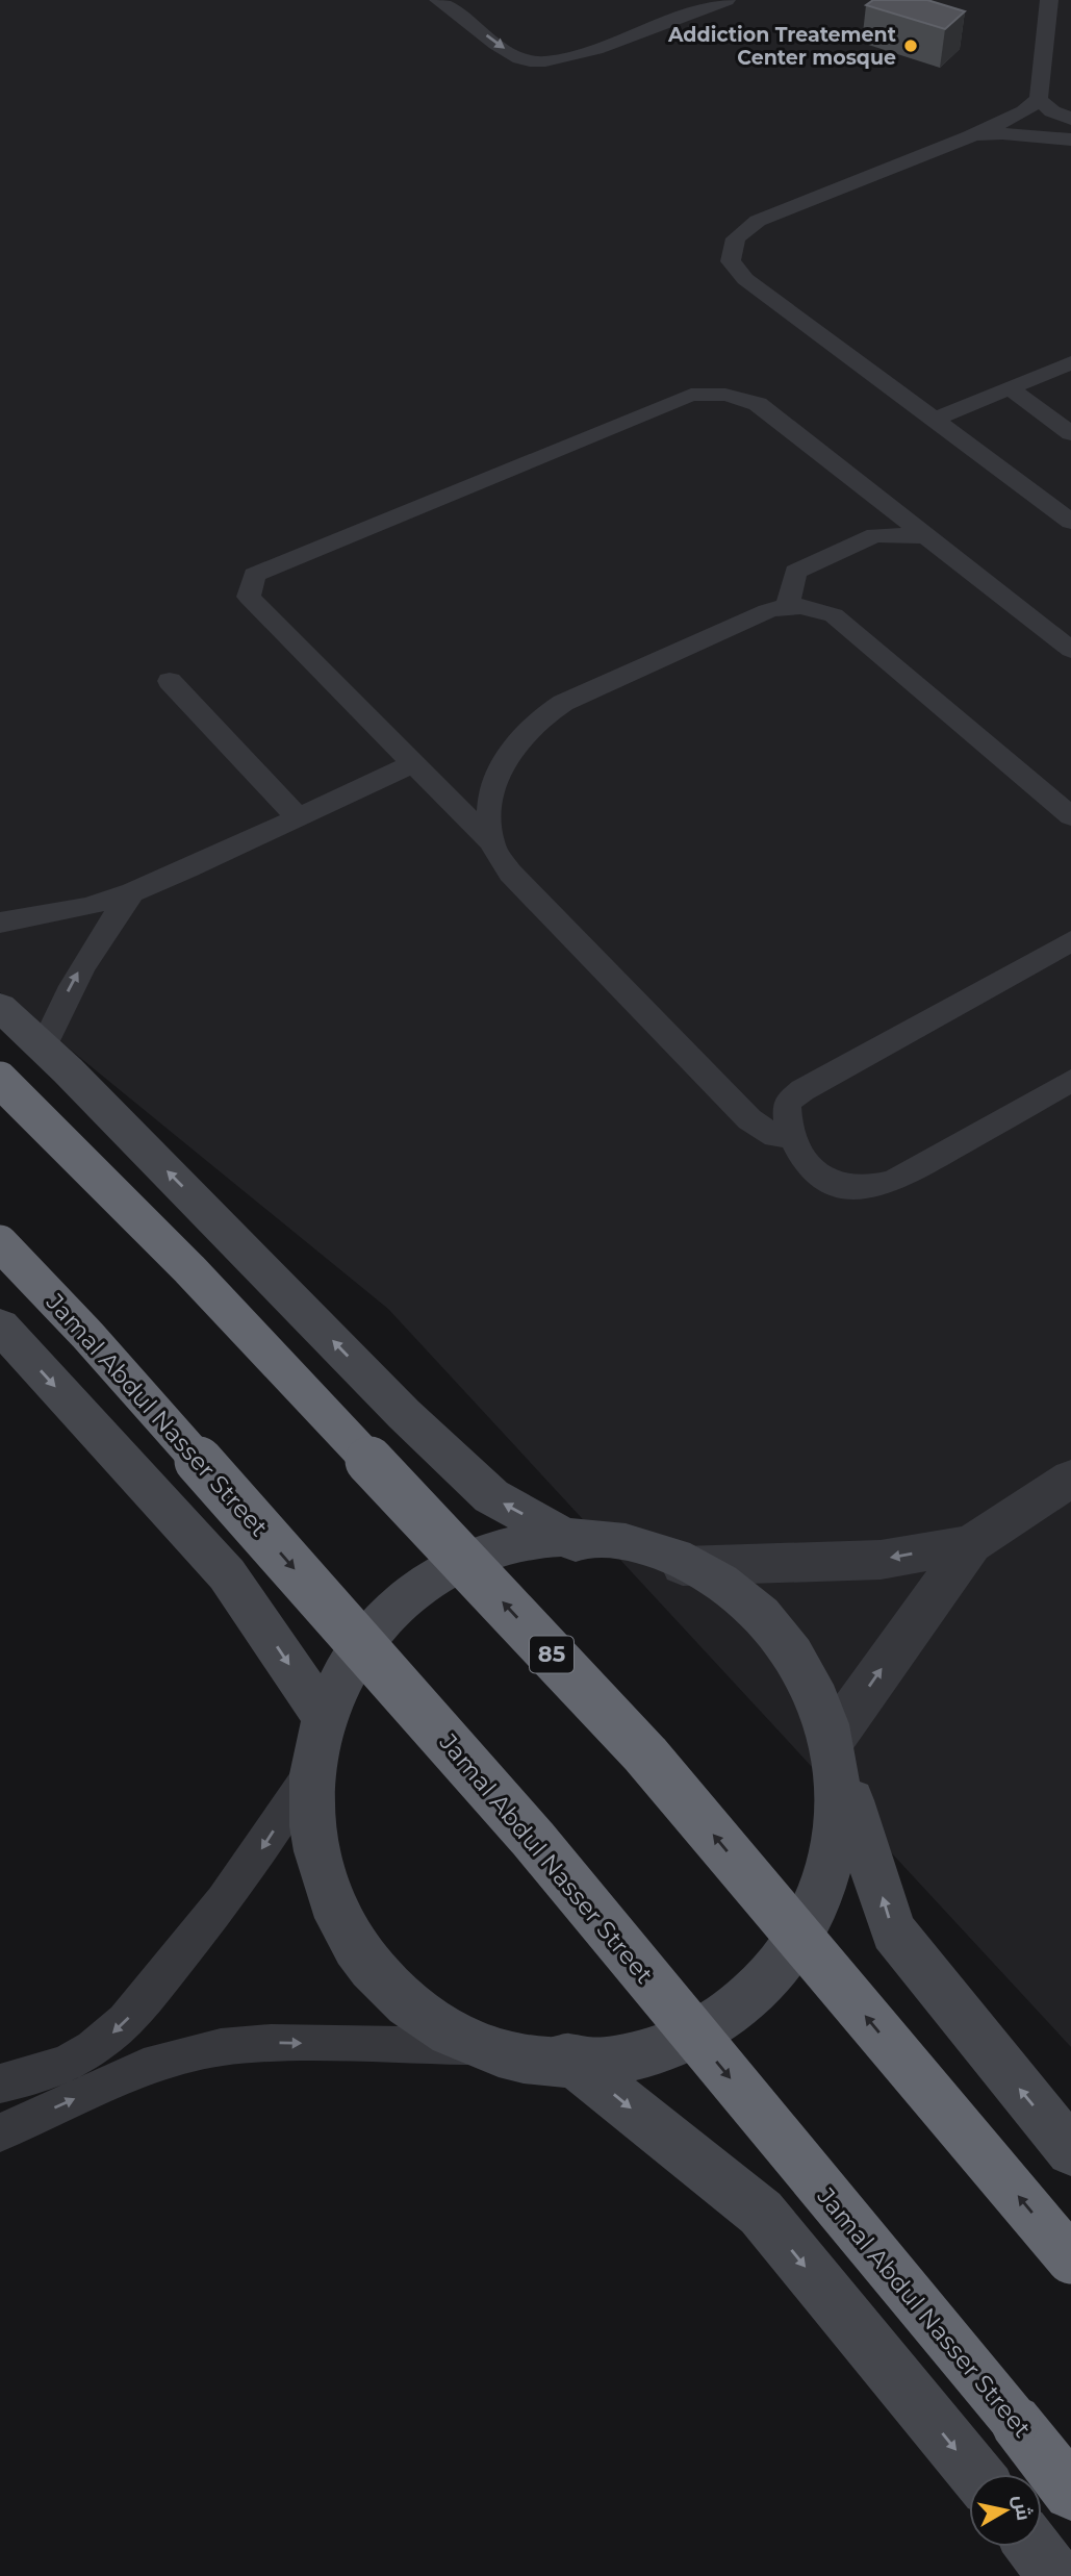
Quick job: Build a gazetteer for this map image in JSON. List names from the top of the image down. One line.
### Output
{"streets":{"highway":["Jamal Abdul Nasser Street","85"]},"places":["Addiction Treatement Center mosque"],"north":"right"}
